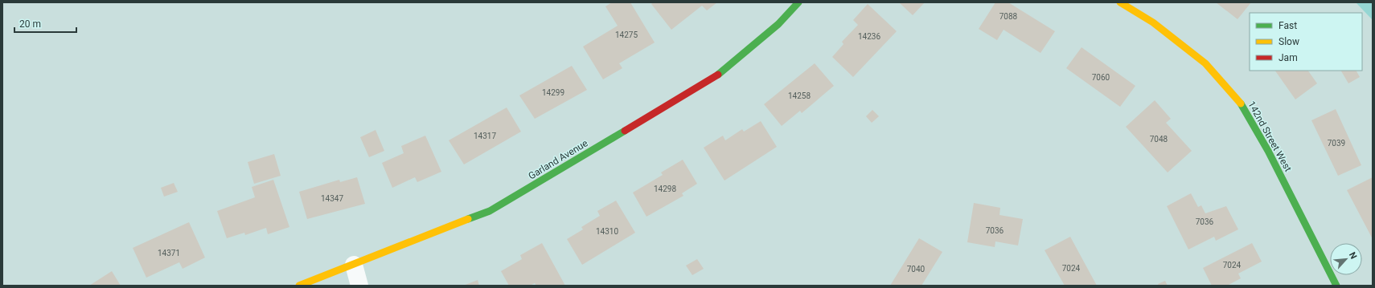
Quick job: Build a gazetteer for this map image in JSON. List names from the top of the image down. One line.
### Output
{"streets":{"street":["142nd Street West","Garland Avenue"]},"house_numbers":["7088","14275","14236","7060","14299","14258","14317","7048","7039","14298","14347","7036","7036","14310","14371","7024","7024","7040"],"legend":["Fast","Slow","Jam"],"scale_bar":"20 m","north":"top right"}
